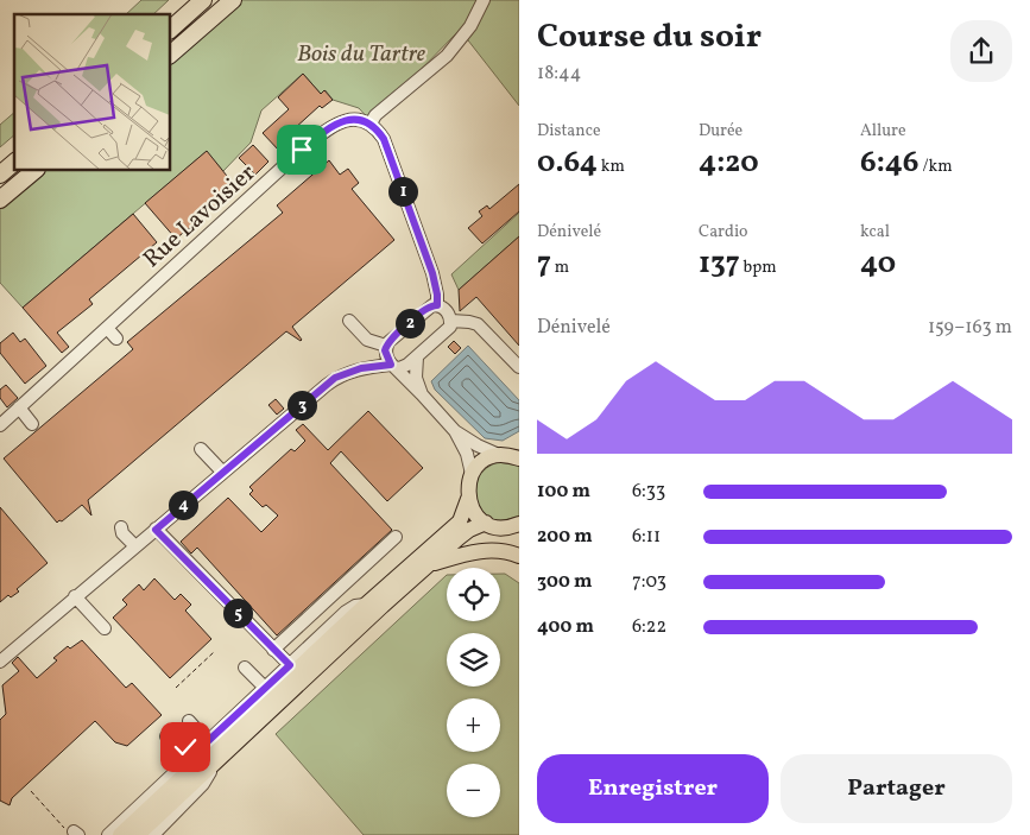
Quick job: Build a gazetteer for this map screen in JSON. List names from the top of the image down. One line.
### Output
{"streets":{"street":["Rue Lavoisier"]},"parks":["Bois du Tartre"],"page":{"heading":["Course du soir","18:44"],"stats":[["Distance","0.64 km"],["Durée","4:20"],["Allure","6:46 /km"],["Dénivelé","7 m"],["Cardio","137 bpm"],["kcal","40"]],"pins":["1","2","3","4","5"],"chart":["Dénivelé","159–163 m"],"list":[{"name":"100 m","note":"6:33"},{"name":"200 m","note":"6:11"},{"name":"300 m","note":"7:03"},{"name":"400 m","note":"6:22"}],"map_buttons":["+","−"],"buttons":["Enregistrer","Partager"]}}
